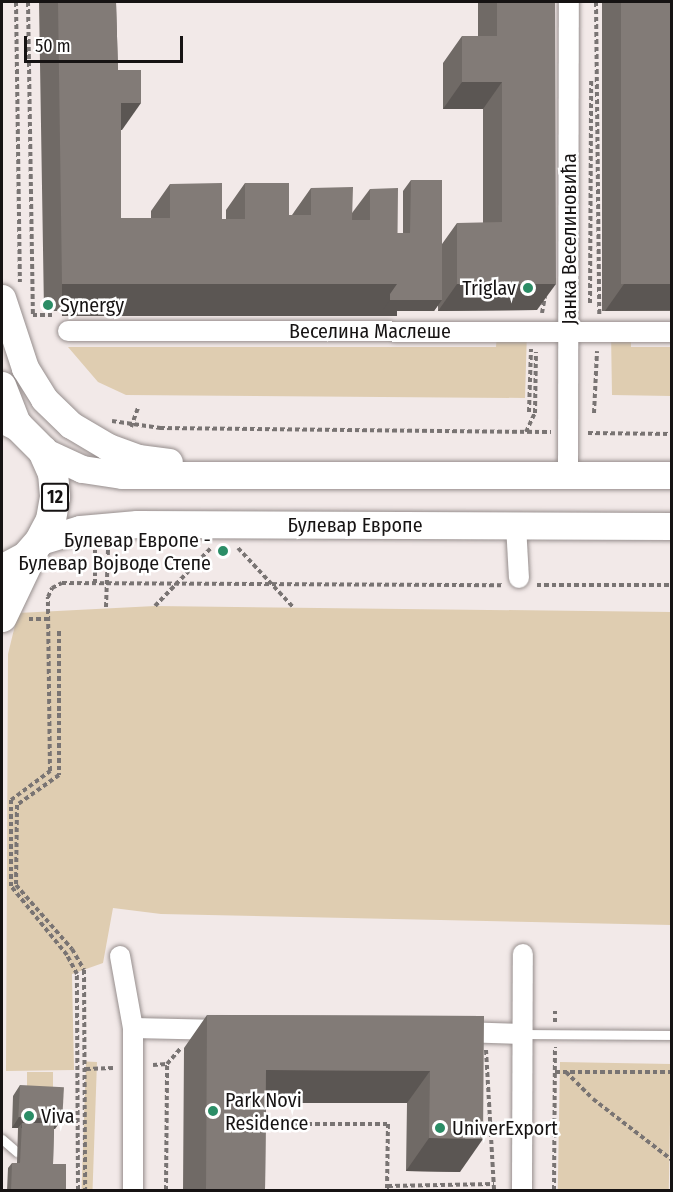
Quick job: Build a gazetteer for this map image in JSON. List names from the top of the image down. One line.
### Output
{"streets":{"main road":["12","Булевар Европе"],"street":["Јанка Веселиновића","Веселина Маслеше"]},"crossings":[["Јанка Веселиновића","Веселина Маслеше"],["12","Булевар Европе"]],"places":["Triglav","Synergy","Булевар Европе - Булевар Војводе Степе","Park Novi Residence","Viva","UniverExport"],"scale_bar":"50 m"}
